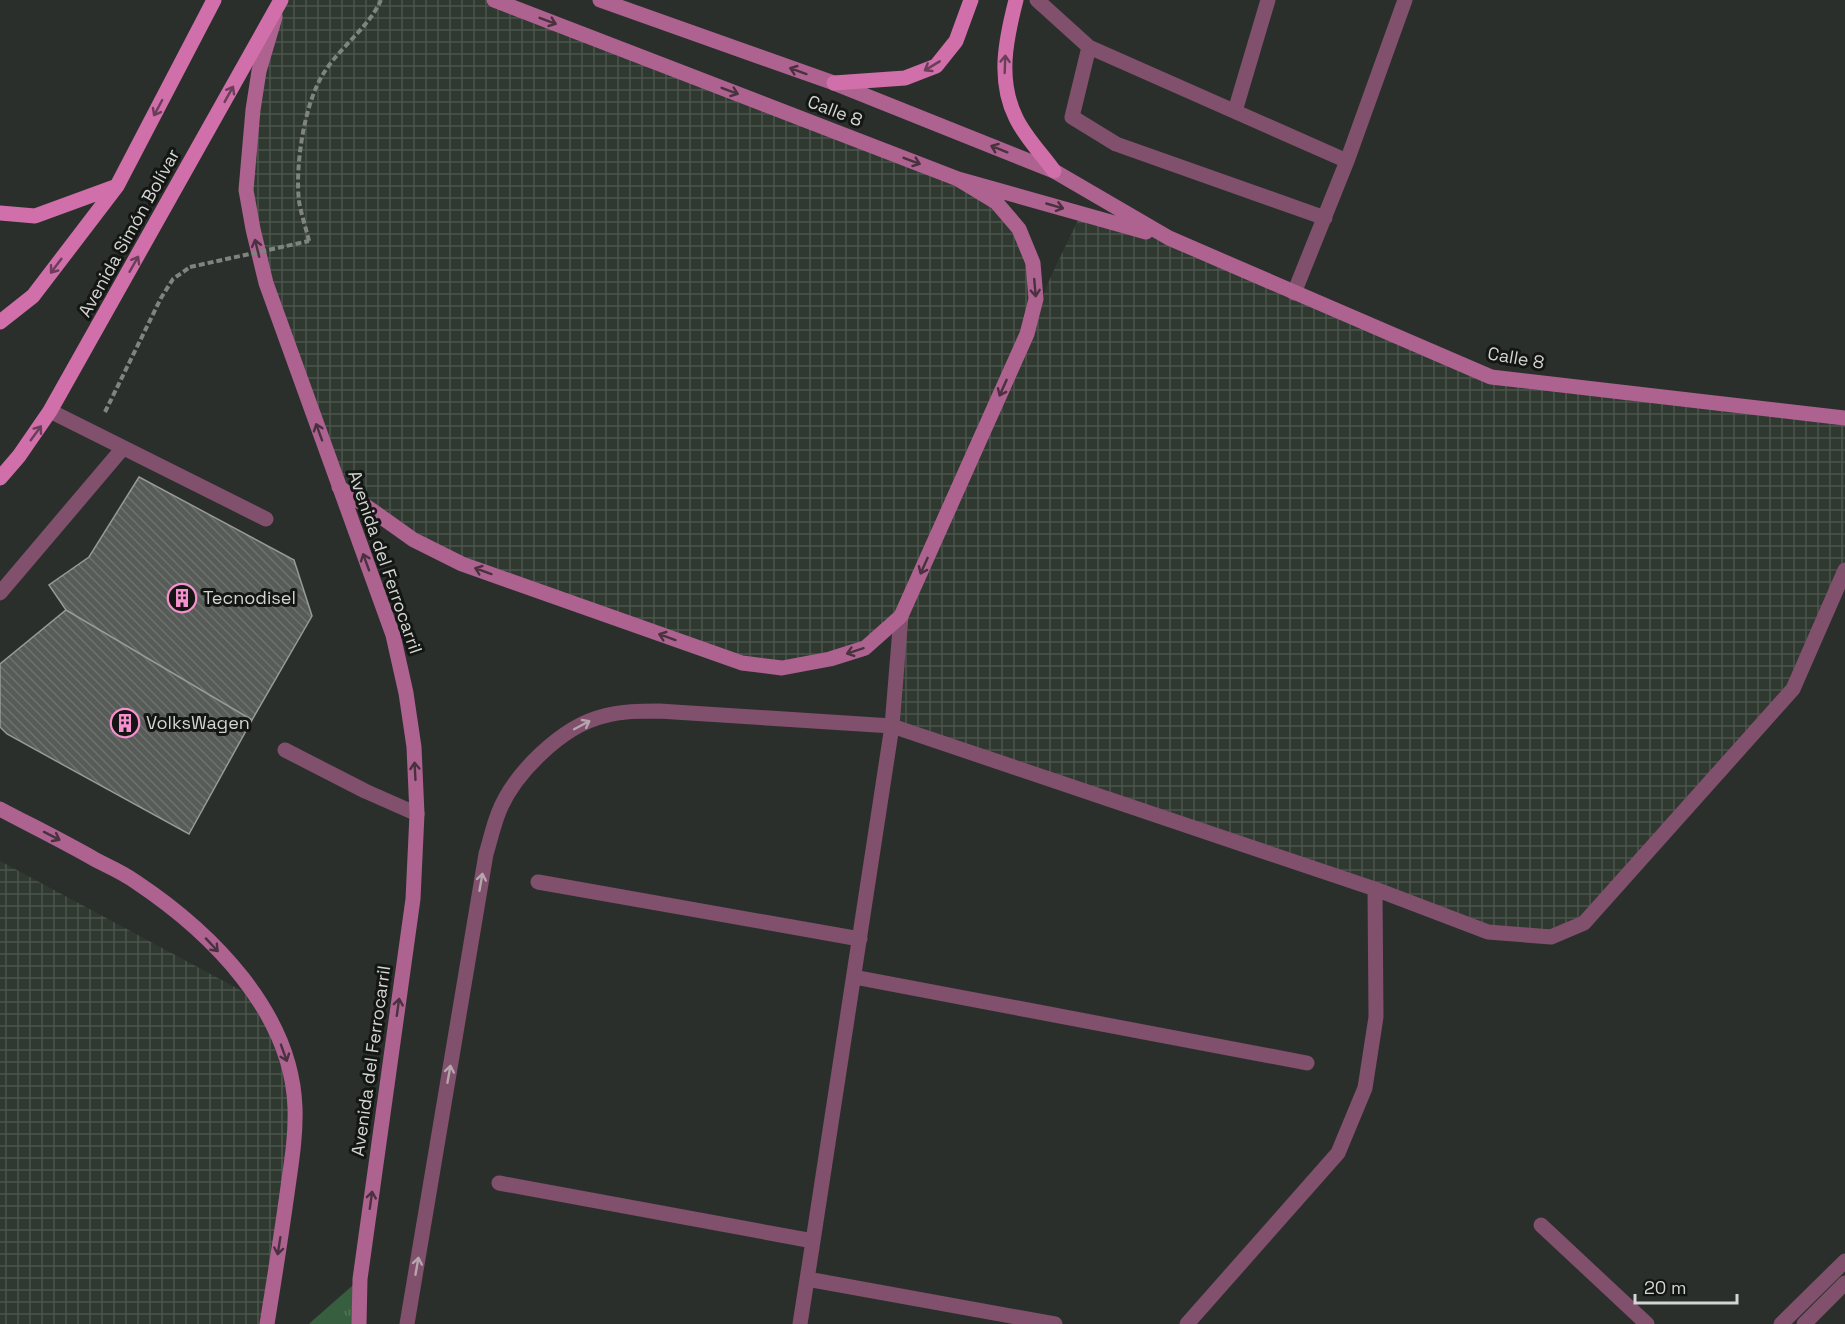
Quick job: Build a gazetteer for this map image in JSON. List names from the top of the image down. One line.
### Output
{"streets":{"main road":["Avenida Simón Bolívar"],"street":["Calle 8","Avenida del Ferrocarril"]},"crossings":[["Avenida Simón Bolívar","Avenida del Ferrocarril"]],"one_way":["Avenida del Ferrocarril"],"places":{"building":["Tecnodisel","VolksWagen"]},"scale_bar":"20 m"}
